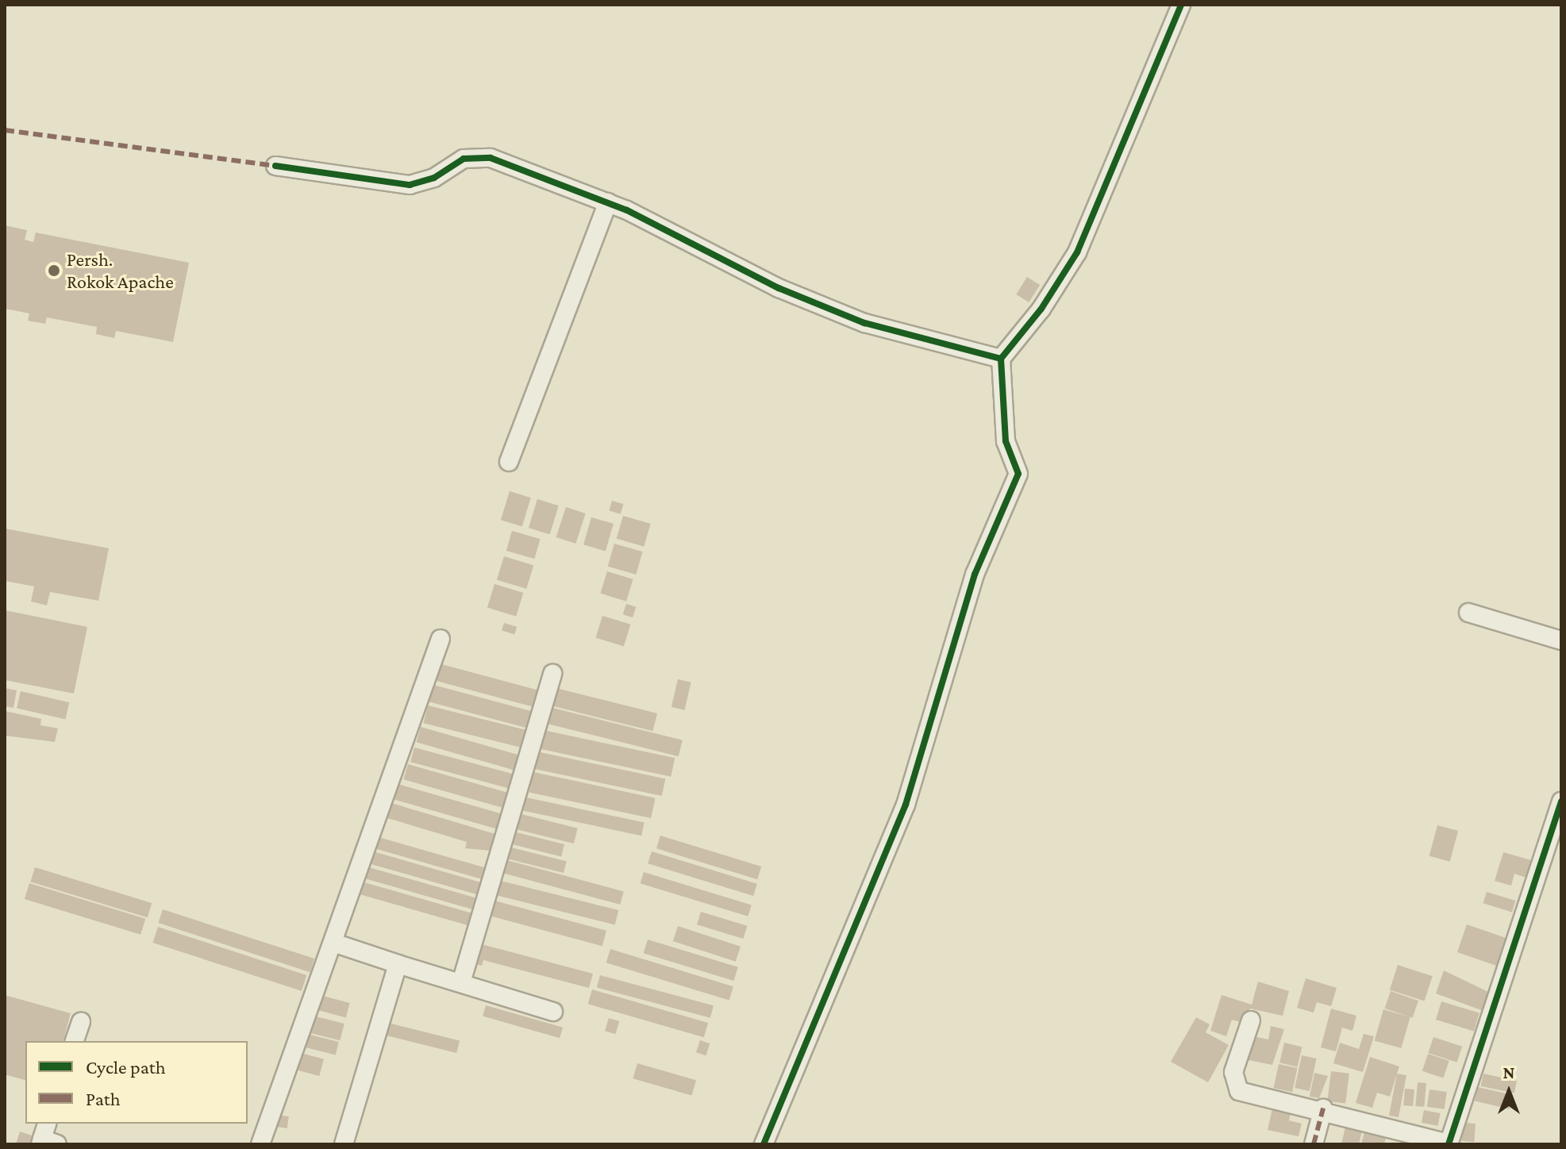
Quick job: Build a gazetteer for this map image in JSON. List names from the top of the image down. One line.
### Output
{"places":["Persh. Rokok Apache"],"legend":["Cycle path","Path"],"north":"top"}
